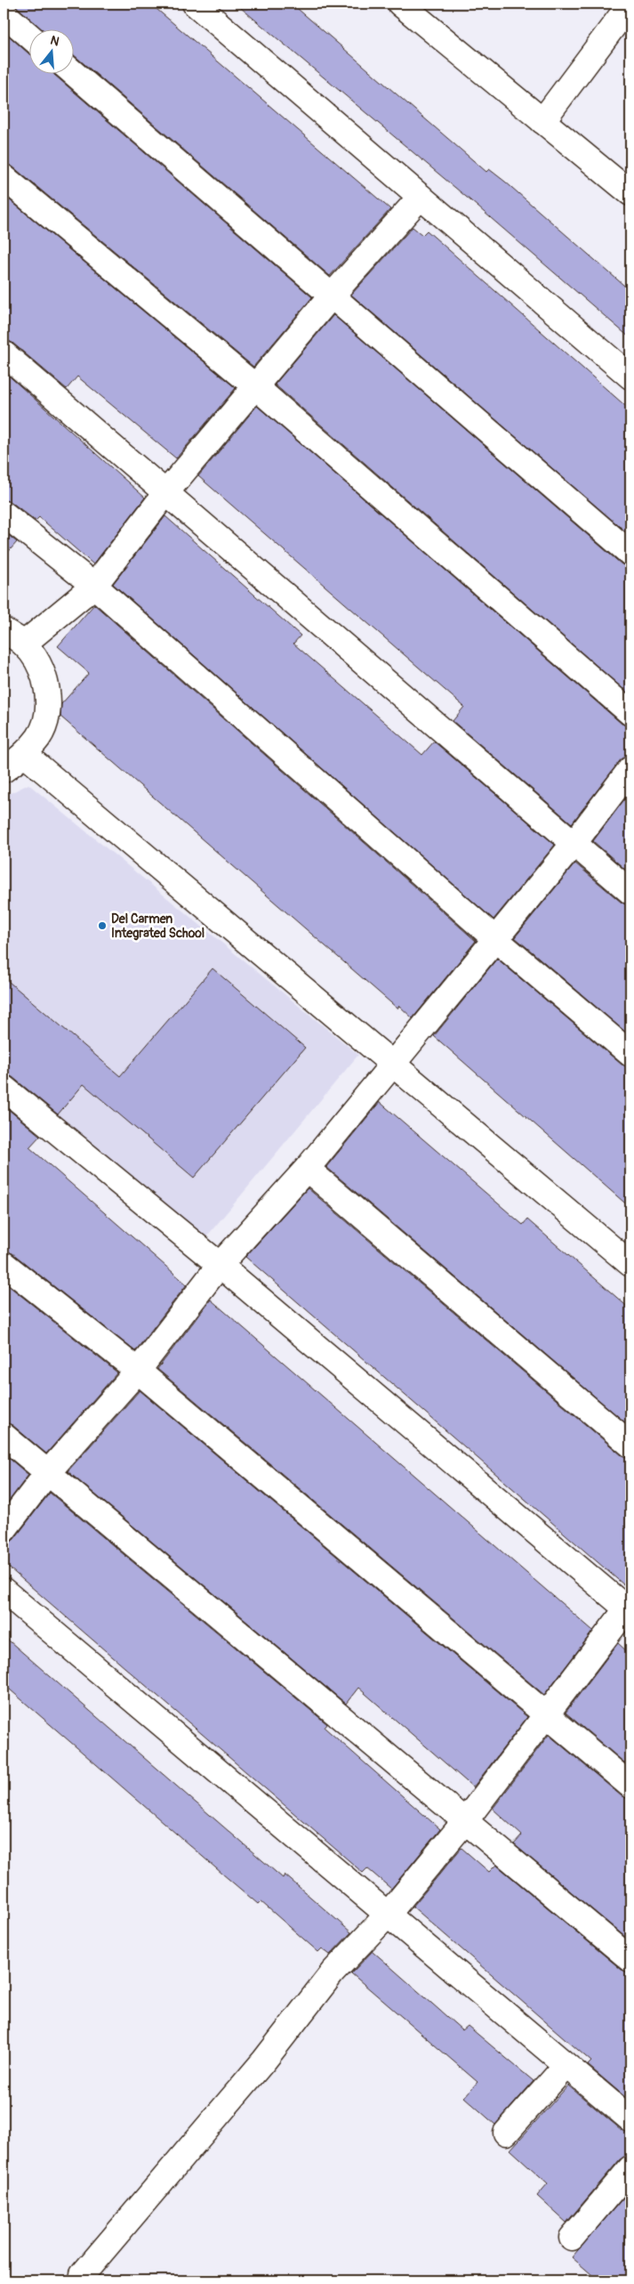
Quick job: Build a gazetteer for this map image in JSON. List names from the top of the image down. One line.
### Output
{"places":["Del Carmen Integrated School"],"north":"top"}
